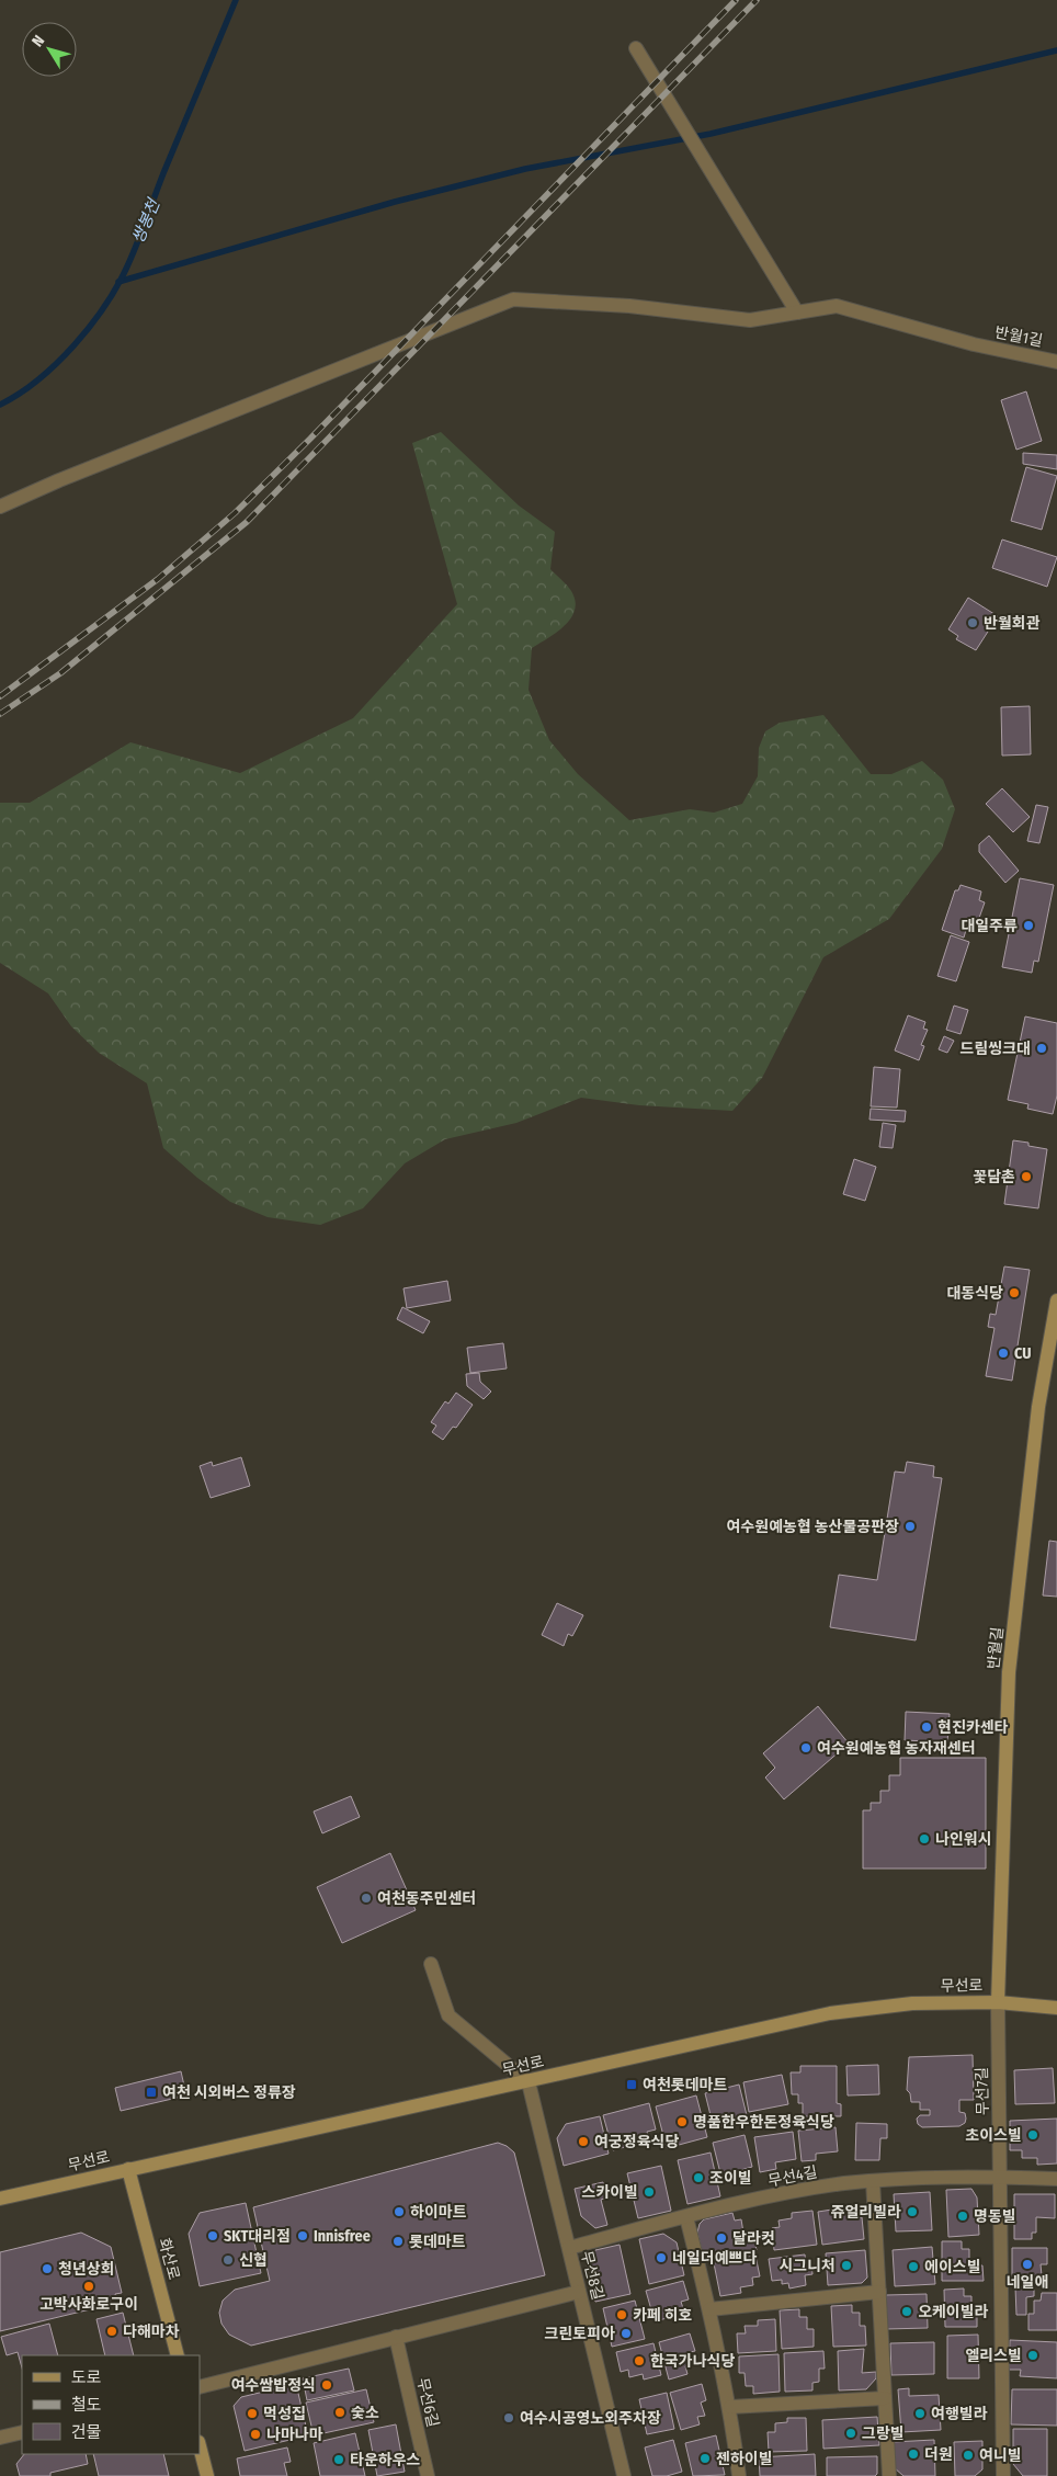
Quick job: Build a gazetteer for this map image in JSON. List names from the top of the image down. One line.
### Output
{"streets":{"street":["반월1길","반월길","무선로","무선7길","무선4길","화산로","무선8길","무선6길"]},"crossings":[["반월길","무선로"],["반월길","무선7길"],["무선로","무선7길"],["무선로","화산로"],["무선로","무선8길"],["무선7길","무선4길"],["무선4길","무선8길"]],"water":["쌍봉천"],"places":{"other":["반월회관","대일주류","드림씽크대","꽃담촌","대동식당","CU","여수원예농협 농산물공판장","현진카센타","여수원예농협 농자재센터","나인워시","여천동주민센터","명품한우한돈정육식당","초이스빌","여궁정육식당","조이빌","스카이빌","하이마트","쥬얼리빌라","명동빌","SKT대리점","Innisfree","달라컷","롯데마트","네일더예쁘다","신협","네일애","시그니처","에이스빌","청년상회","고박사화로구이","오케이빌라","카페 히호","다해마차","크린토피아","엘리스빌","한국가나식당","여수쌈밥정식","숯소","먹성집","여행빌라","여수시공영노외주차장","그랑빌","나마나마","더원","여니빌","젠하이빌","타운하우스"],"transit":["여천롯데마트","여천 시외버스 정류장"]},"legend":["도로","철도","건물"],"north":"top left"}
